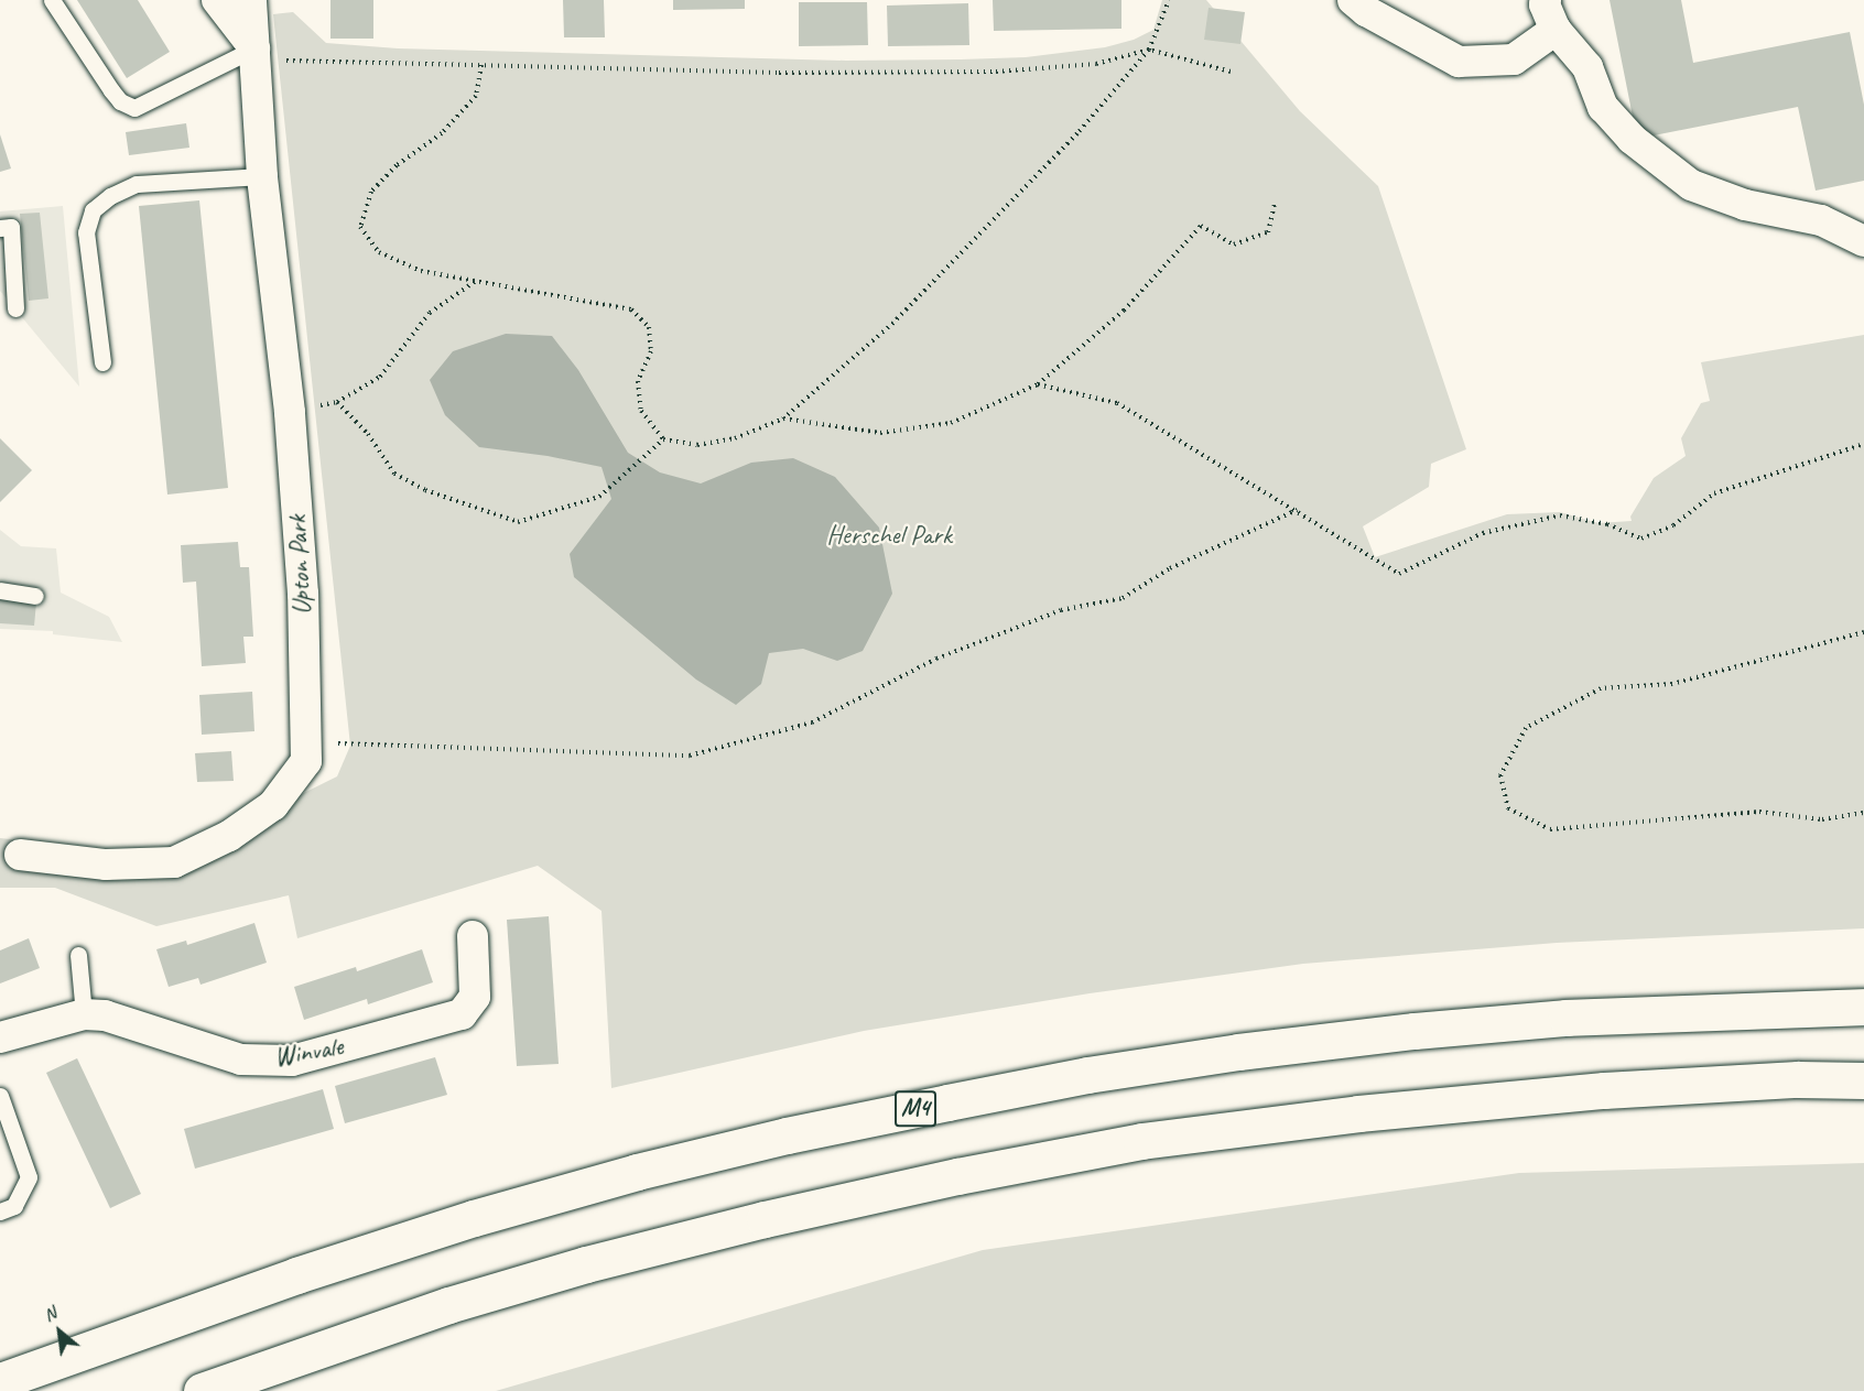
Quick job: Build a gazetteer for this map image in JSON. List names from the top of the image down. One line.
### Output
{"streets":{"highway":["M4"],"street":["Upton Park","Winvale"]},"parks":["Herschel Park"],"north":"top left"}
